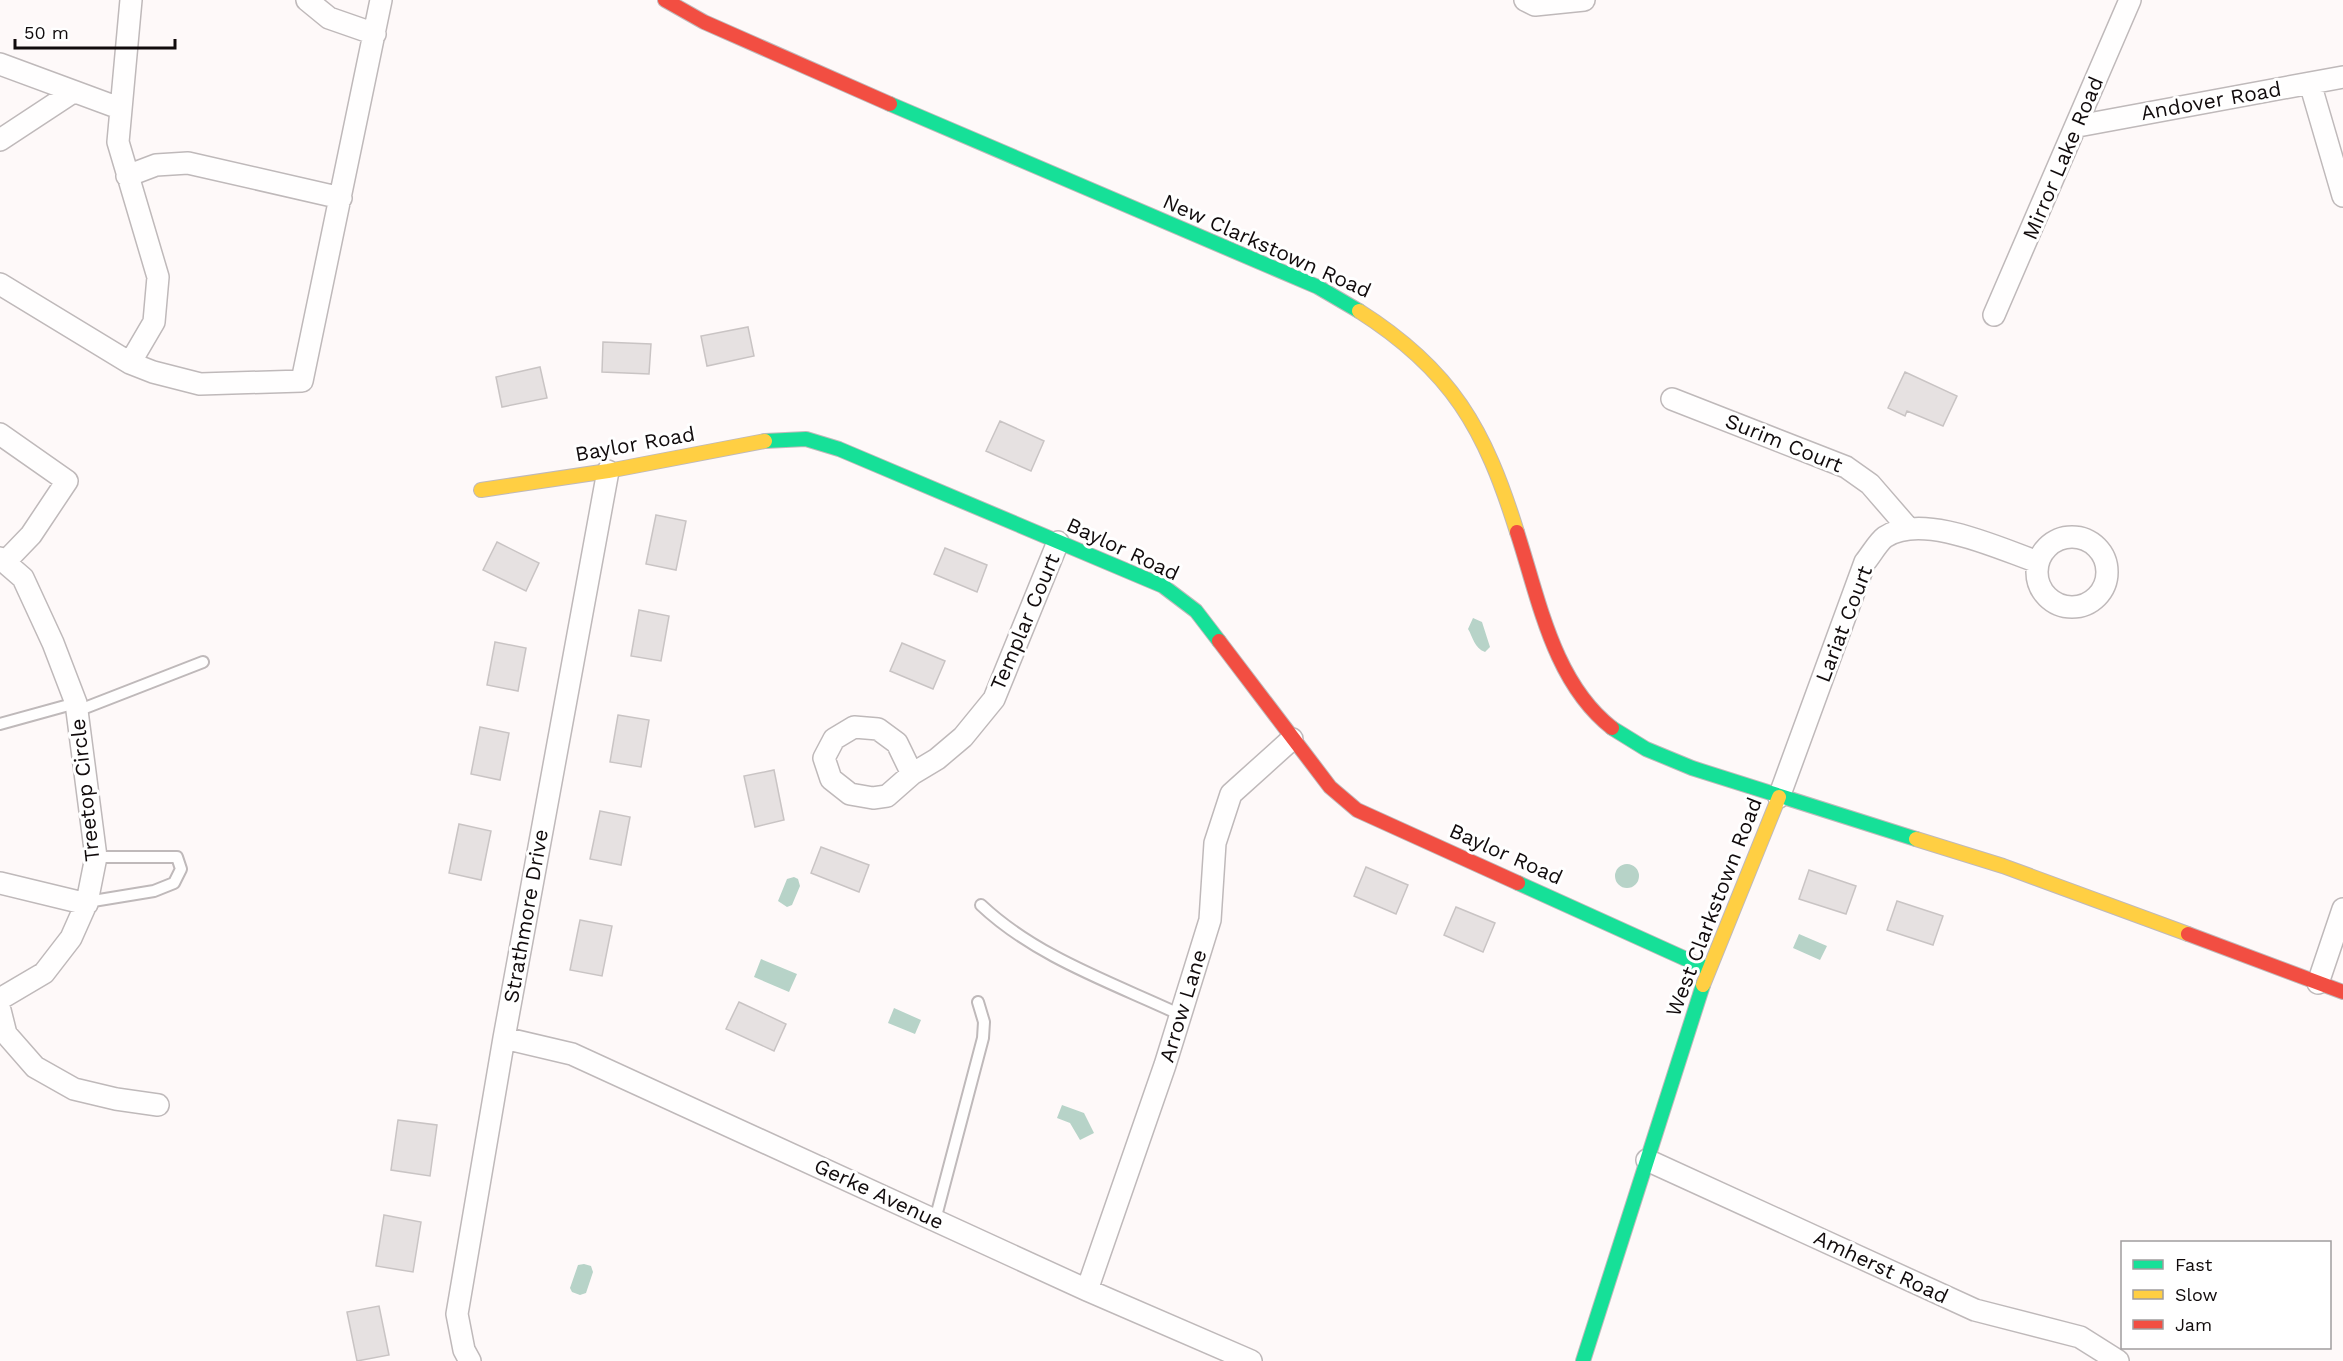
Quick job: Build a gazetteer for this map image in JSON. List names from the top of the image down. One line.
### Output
{"streets":{"street":["Andover Road","Mirror Lake Road","New Clarkstown Road","Surim Court","Baylor Road","Templar Court","Lariat Court","Treetop Circle","West Clarkstown Road","Strathmore Drive","Arrow Lane","Gerke Avenue","Amherst Road"]},"crossings":[["Andover Road","Mirror Lake Road"],["New Clarkstown Road","Lariat Court"],["New Clarkstown Road","West Clarkstown Road"],["Surim Court","Lariat Court"],["Baylor Road","Templar Court"],["Baylor Road","West Clarkstown Road"],["Baylor Road","Strathmore Drive"],["Baylor Road","Arrow Lane"],["Lariat Court","West Clarkstown Road"],["West Clarkstown Road","Amherst Road"],["Strathmore Drive","Gerke Avenue"],["Arrow Lane","Gerke Avenue"]],"legend":["Fast","Slow","Jam"],"scale_bar":"50 m"}
